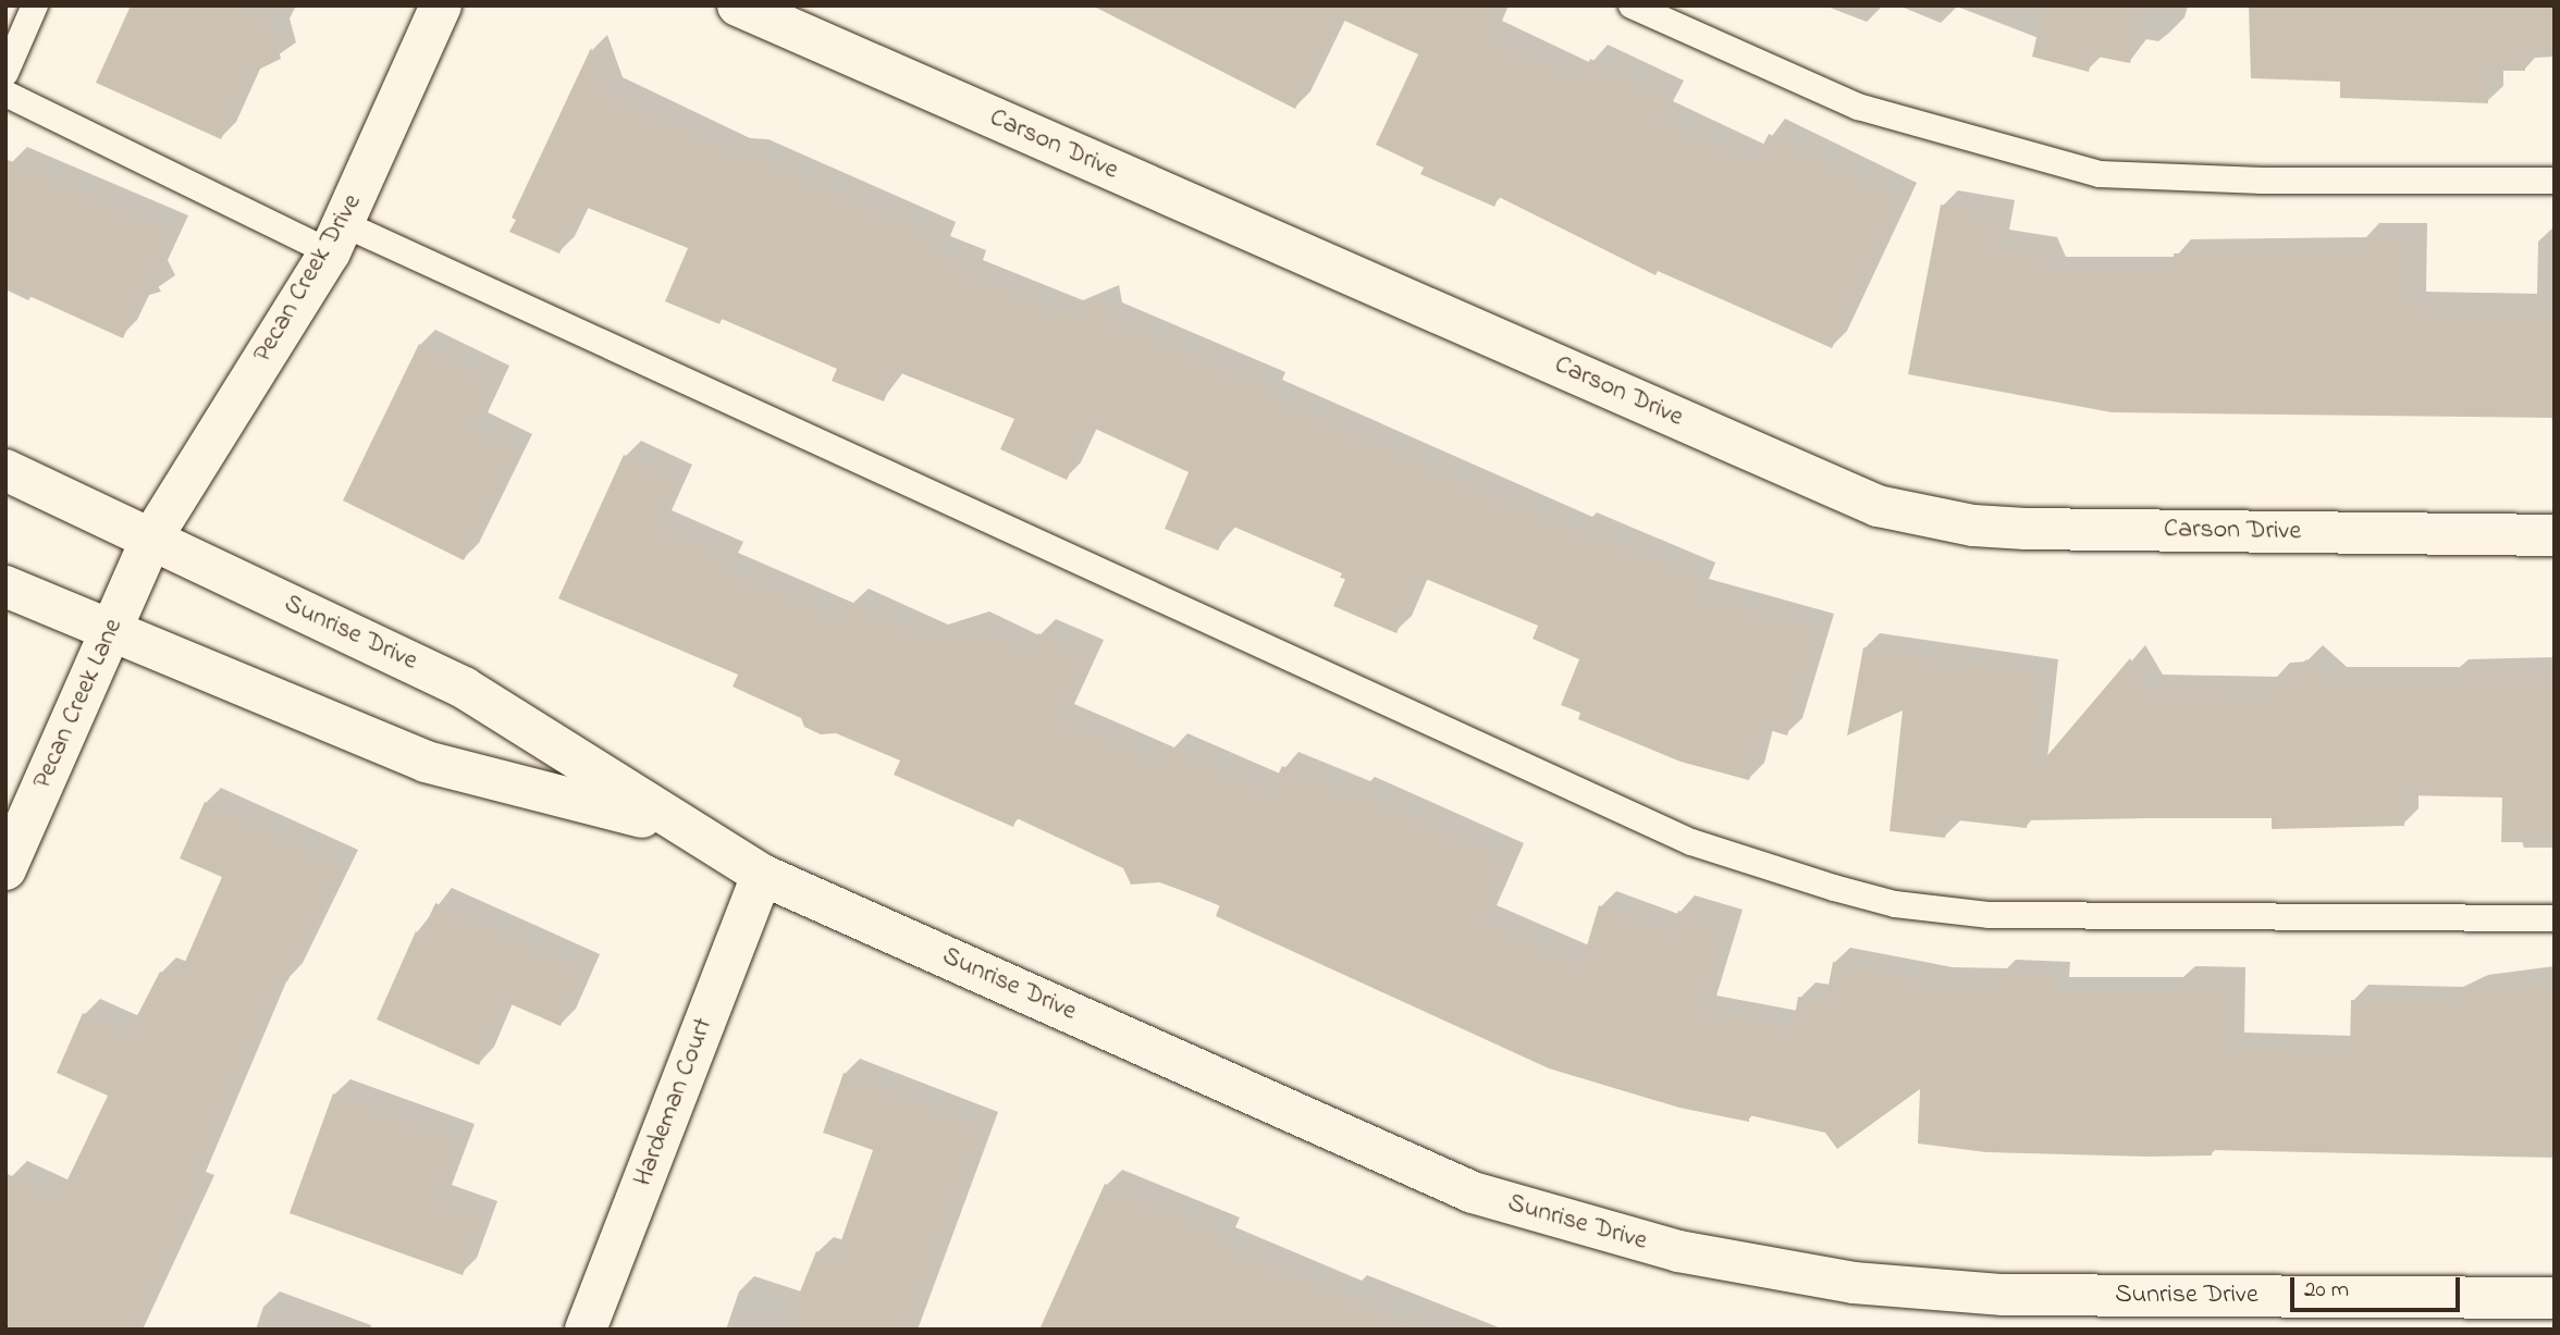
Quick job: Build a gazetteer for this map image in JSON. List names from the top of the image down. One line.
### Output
{"streets":{"street":["Carson Drive","Pecan Creek Drive","Sunrise Drive","Pecan Creek Lane","Hardeman Court"]},"crossings":[["Pecan Creek Drive","Sunrise Drive"],["Pecan Creek Drive","Pecan Creek Lane"],["Sunrise Drive","Pecan Creek Lane"],["Sunrise Drive","Hardeman Court"]],"scale_bar":"20 m"}
